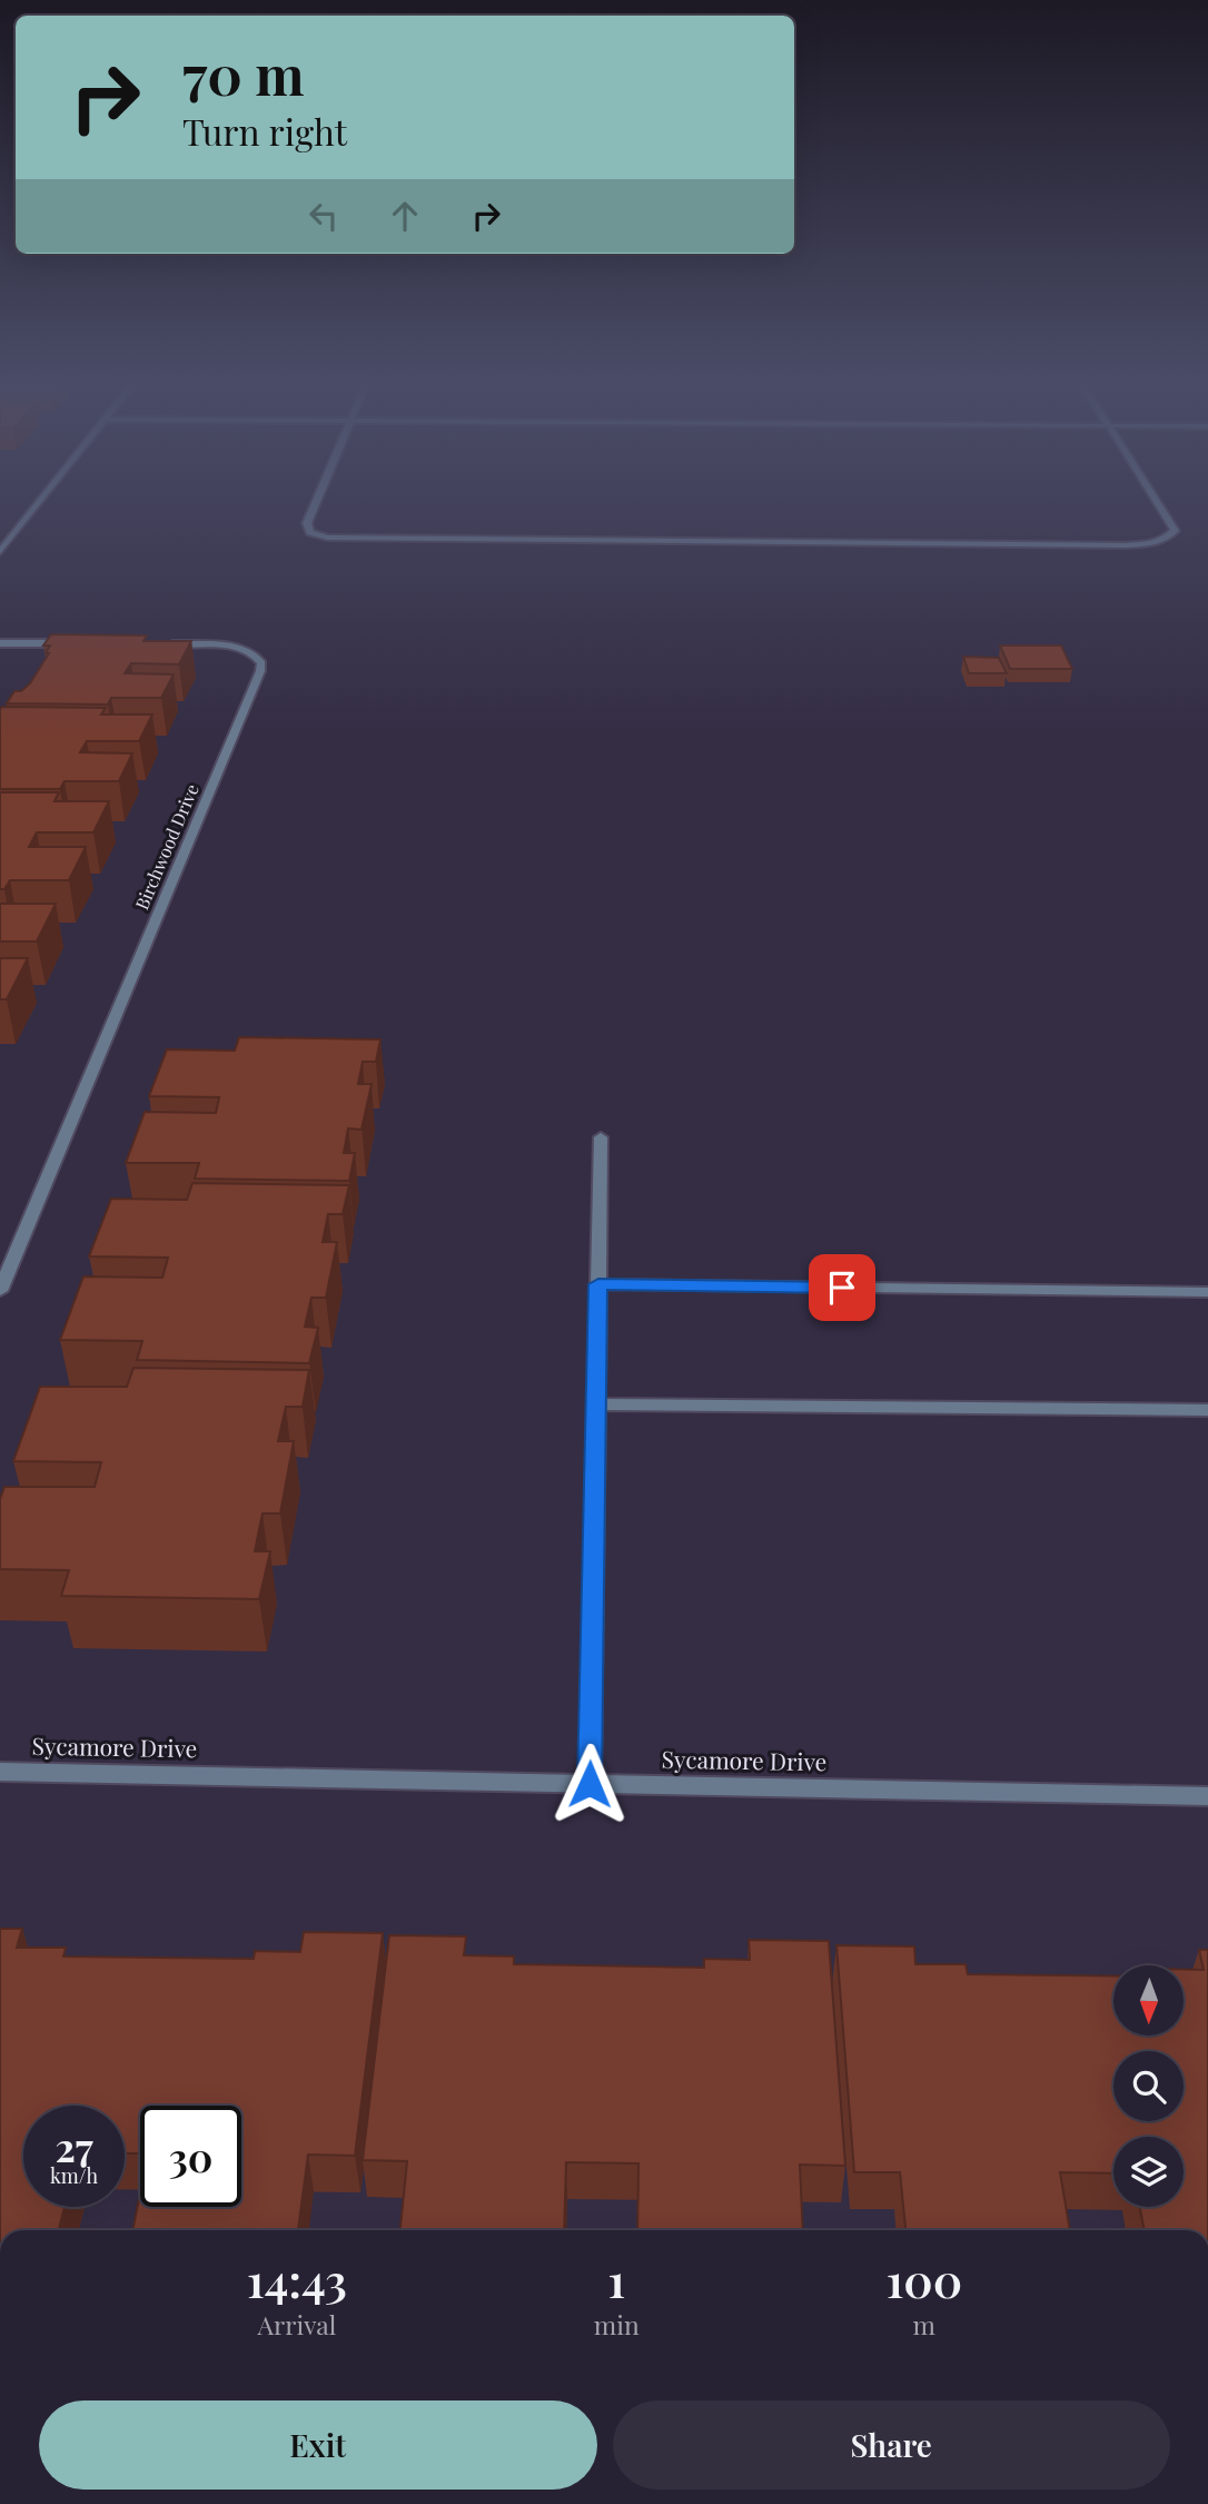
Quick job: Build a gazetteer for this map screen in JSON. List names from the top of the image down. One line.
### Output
{"streets":{"street":["Birchwood Drive","Sycamore Drive"]},"north":"bottom","page":{"turn":["70 m","Turn right"],"speed":"27 km/h","limit":"30","eta":["14:43","Arrival","1","min","100","m"],"buttons":["Exit","Share"]}}
